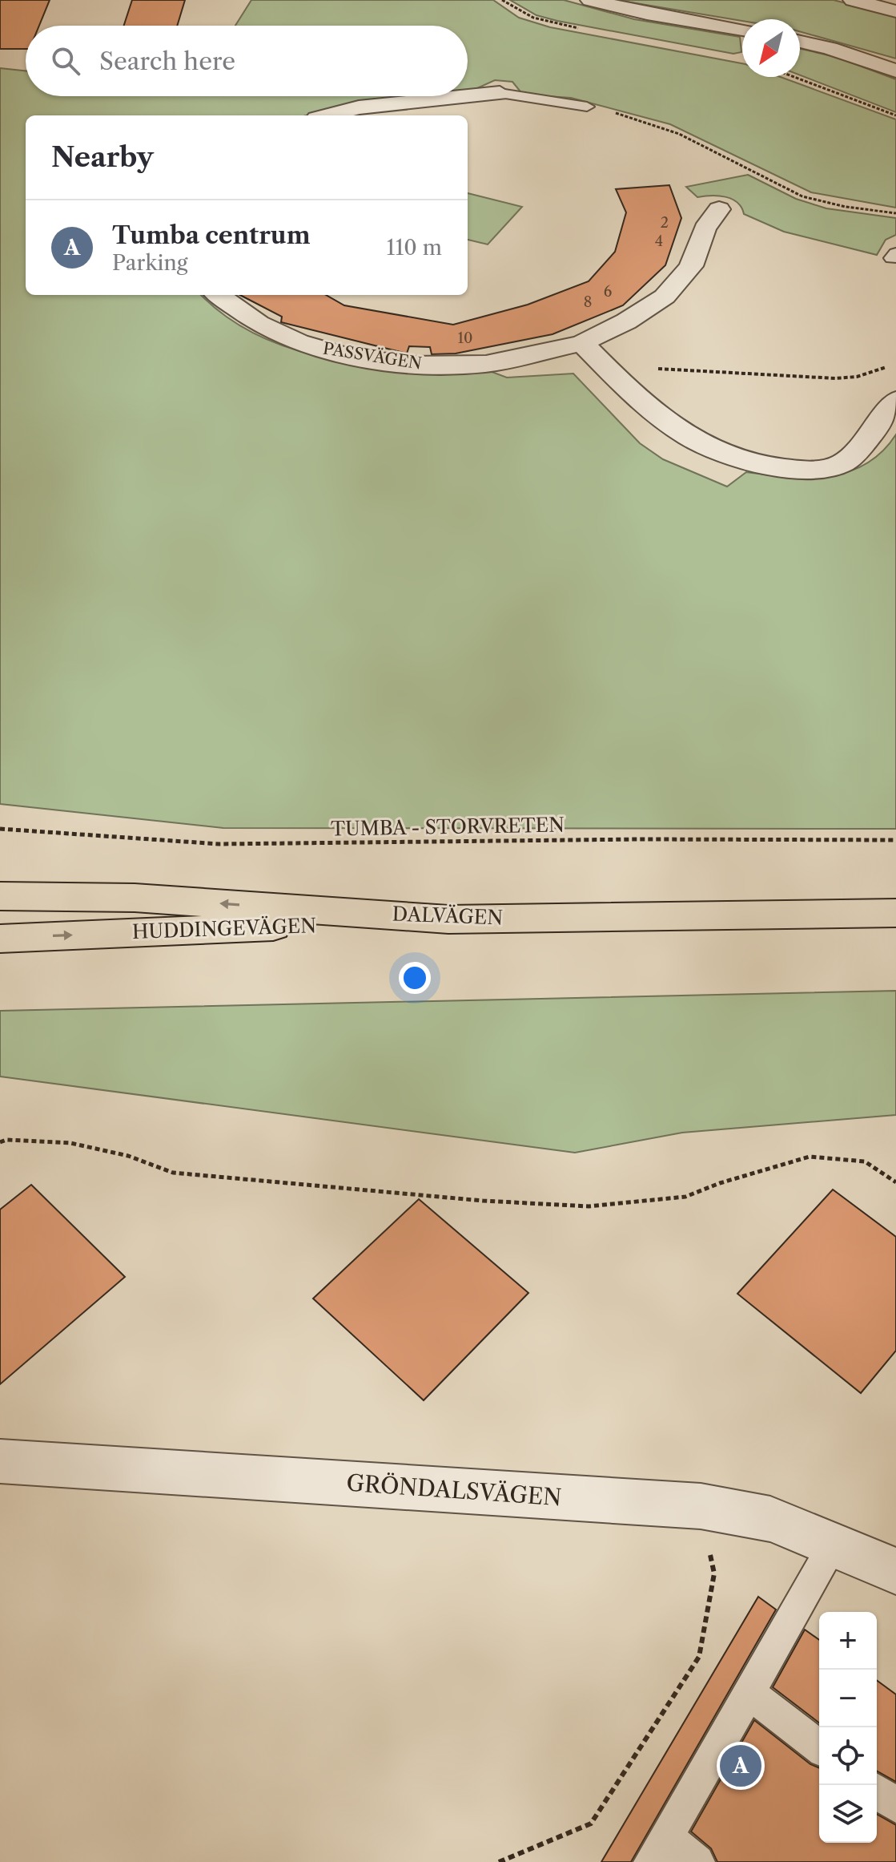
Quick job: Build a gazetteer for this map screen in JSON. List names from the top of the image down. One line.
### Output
{"streets":{"main road":["DALVÄGEN","HUDDINGEVÄGEN"],"street":["PASSVÄGEN","GRÖNDALSVÄGEN"],"path":["TUMBA - STORVRETEN"]},"crossings":[["DALVÄGEN","HUDDINGEVÄGEN"]],"one_way":["DALVÄGEN","HUDDINGEVÄGEN"],"house_numbers":["2","4","6","8","10"],"north":"bottom left","page":{"search":"Search here","heading":"Nearby","list":[{"mark":"A","name":"Tumba centrum","note":"Parking","value":"110 m"}],"map_buttons":["+","−"],"pins":"A"}}
